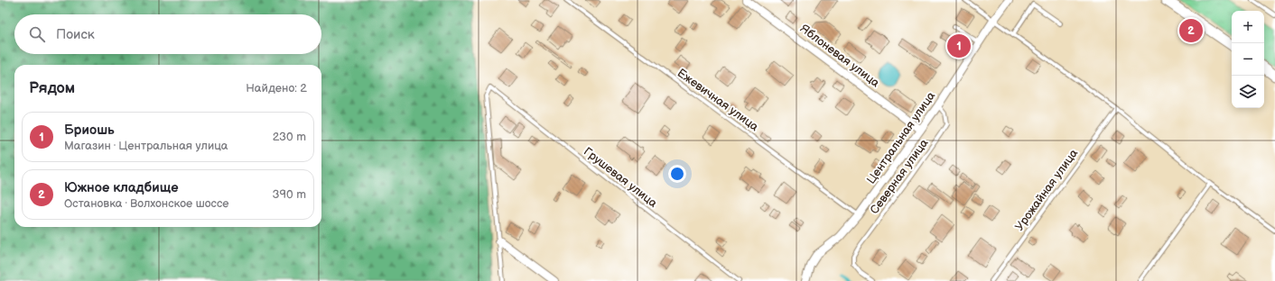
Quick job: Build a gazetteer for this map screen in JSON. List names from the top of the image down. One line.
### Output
{"streets":{"street":["Яблоневая улица","Центральная улица"],"lane":["Ежевичная улица","Северная улица","Грушевая улица","Урожайная улица"]},"crossings":[["Яблоневая улица","Центральная улица"],["Ежевичная улица","Центральная улица"],["Центральная улица","Северная улица"]],"page":{"map_buttons":["+","−"],"search":"Поиск","pins":["2","1"],"heading":["Рядом","Найдено: 2"],"list":[{"mark":"1","name":"Бриошь","note":"Магазин · Центральная улица","value":"230 m"},{"mark":"2","name":"Южное кладбище","note":"Остановка · Волхонское шоссе","value":"390 m"}]}}
